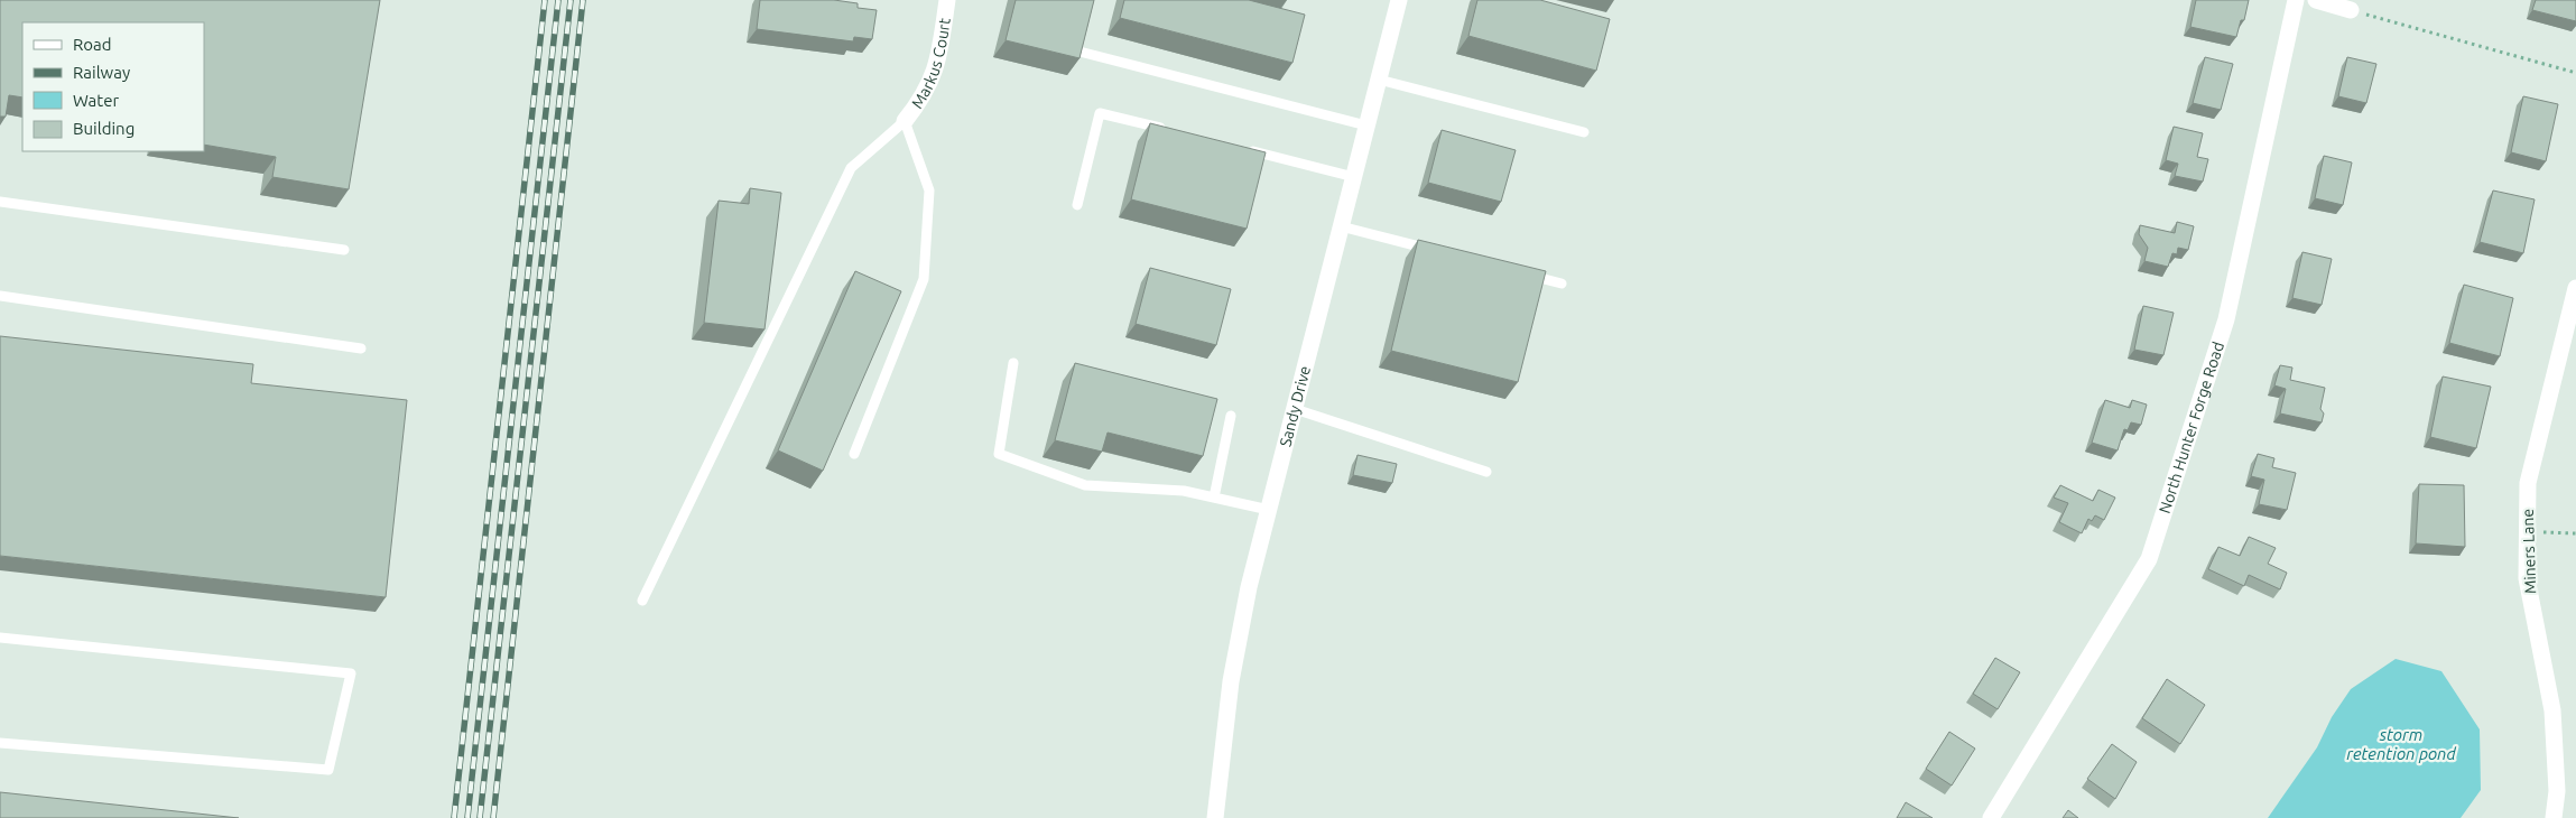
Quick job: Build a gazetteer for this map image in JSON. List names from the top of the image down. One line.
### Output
{"streets":{"street":["Markus Court","Sandy Drive","North Hunter Forge Road","Miners Lane"]},"water":["storm retention pond"],"legend":["Road","Railway","Water","Building"]}
